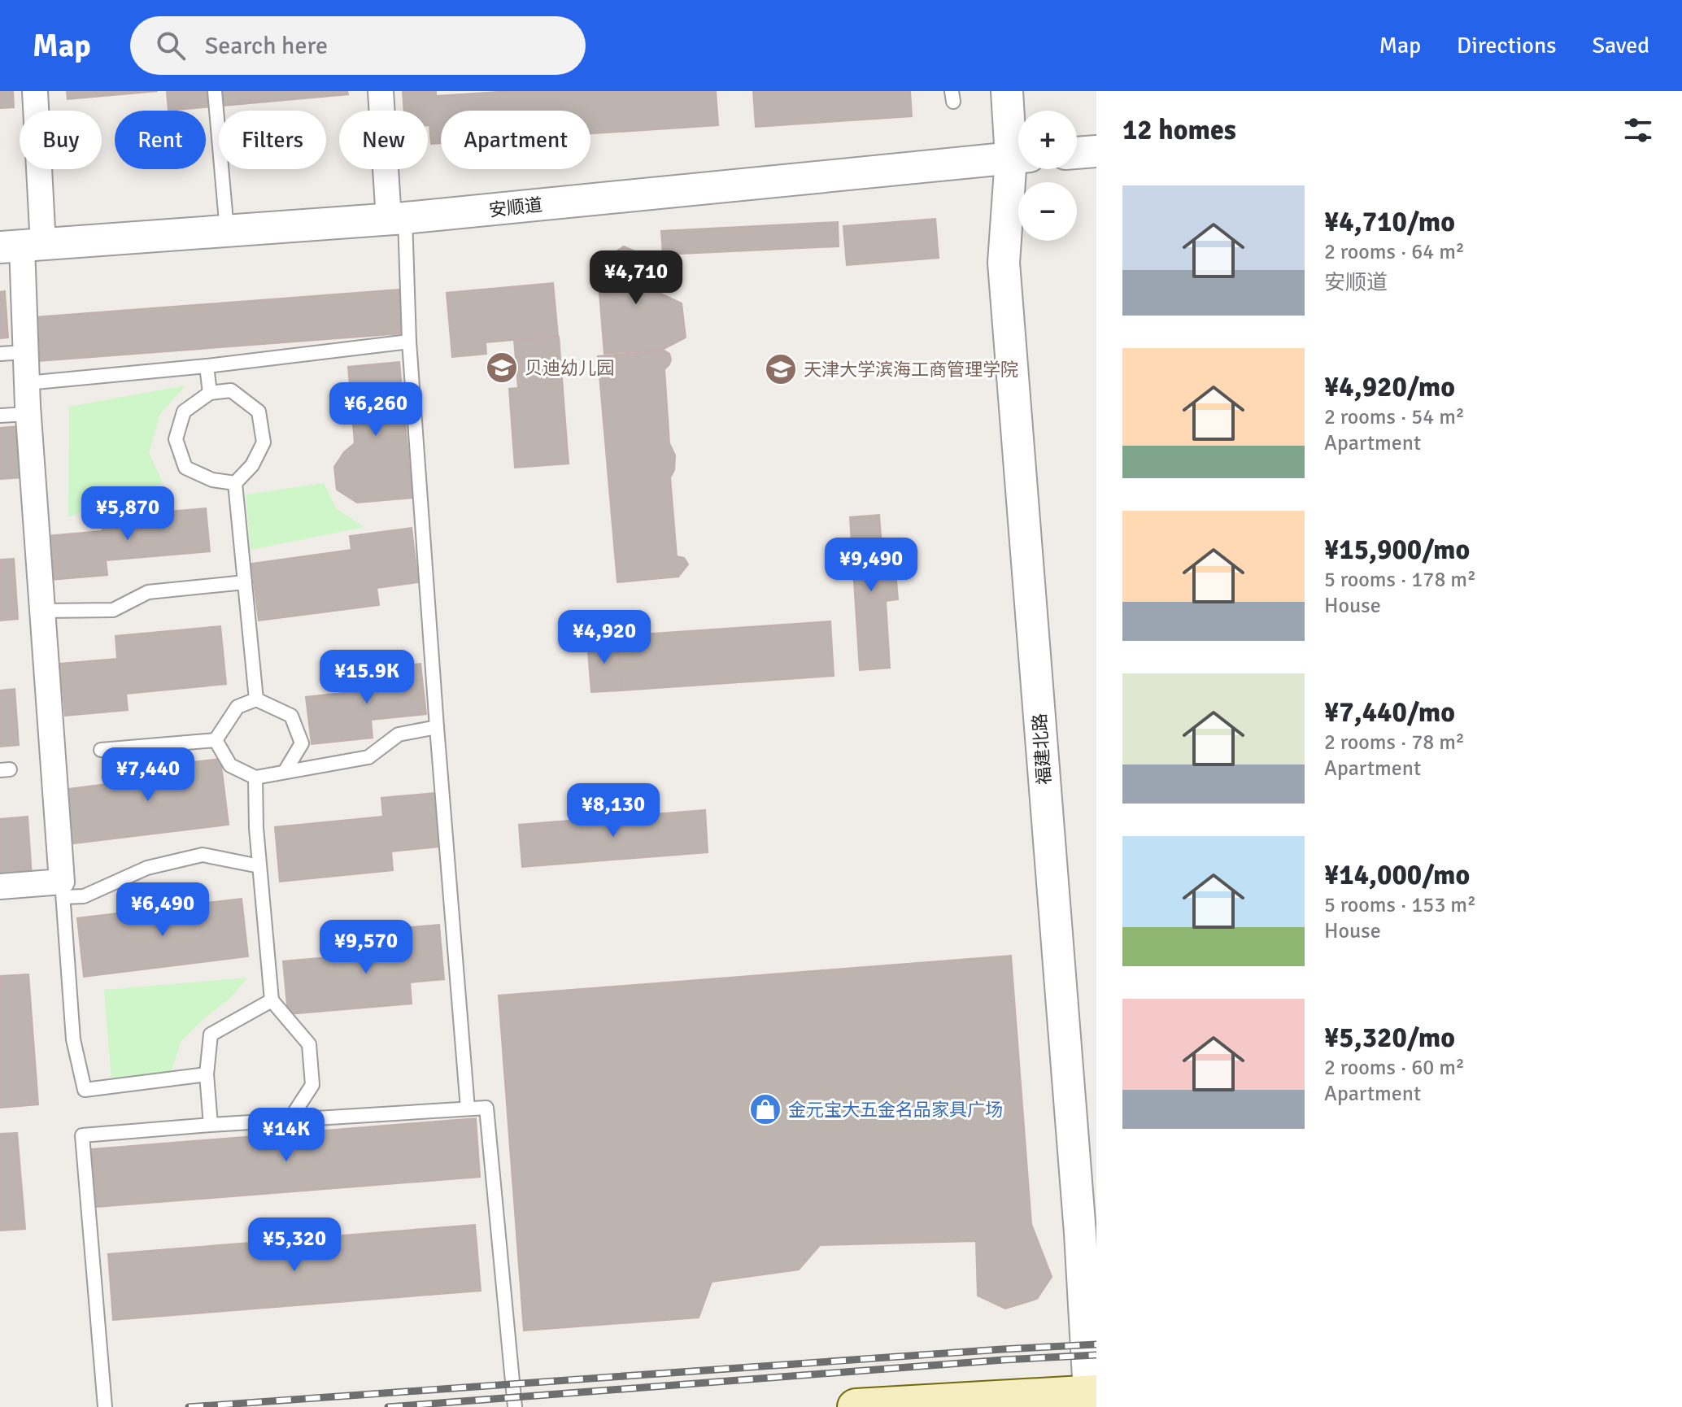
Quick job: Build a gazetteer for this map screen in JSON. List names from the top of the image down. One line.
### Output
{"streets":{"street":["安顺道","福建北路"]},"places":{"school or university":["贝迪幼儿园","天津大学滨海工商管理学院"],"shop":["金元宝大五金名品家具广场"]},"page":{"header":"Map","search":"Search here","nav":["Map","Directions","Saved"],"heading":"12 homes","map_buttons":["+","−"],"chip":["Buy","Rent","Filters","New","Apartment"],"list":[{"name":"¥4,710/mo","note":"2 rooms · 64 m² · 安顺道"},{"name":"¥4,920/mo","note":"2 rooms · 54 m² · Apartment"},{"name":"¥15,900/mo","note":"5 rooms · 178 m² · House"},{"name":"¥7,440/mo","note":"2 rooms · 78 m² · Apartment"},{"name":"¥14,000/mo","note":"5 rooms · 153 m² · House"},{"name":"¥5,320/mo","note":"2 rooms · 60 m² · Apartment"}],"price":["¥4,710","¥6,260","¥5,870","¥9,490","¥4,920","¥15.9K","¥7,440","¥8,130","¥6,490","¥9,570","¥14K","¥5,320"]}}
